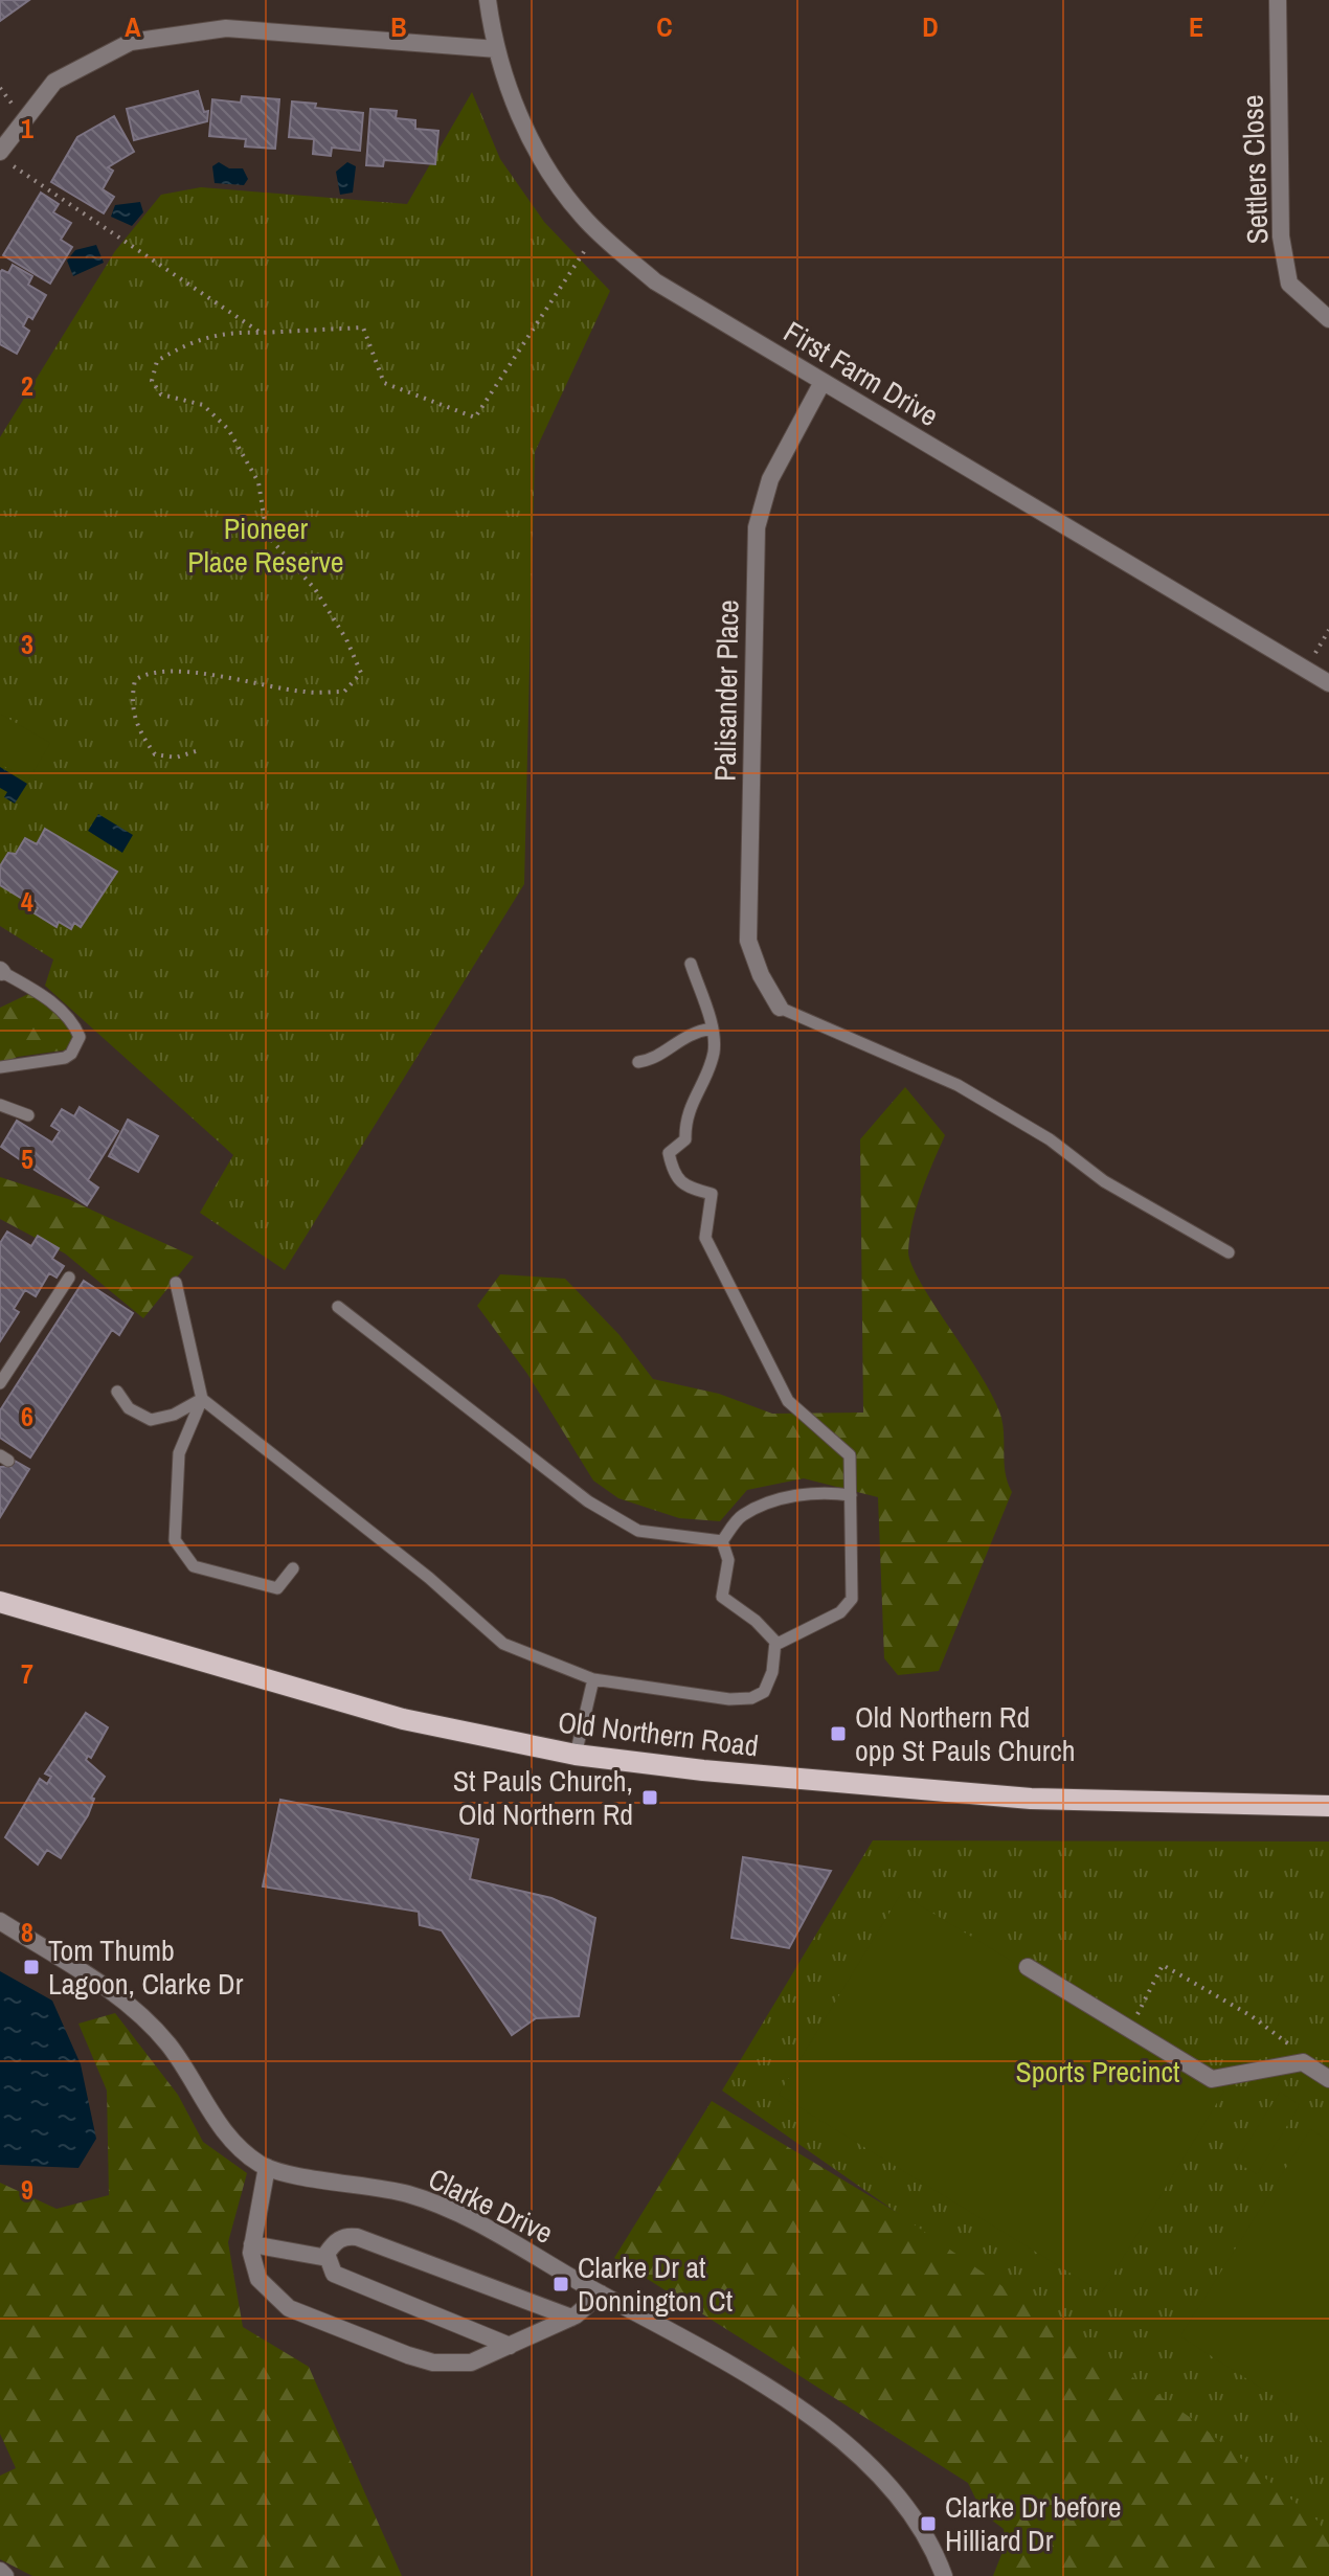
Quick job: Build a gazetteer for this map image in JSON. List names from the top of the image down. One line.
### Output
{"streets":{"main road":["Old Northern Road"],"street":["Settlers Close","First Farm Drive","Palisander Place","Clarke Drive"]},"crossings":[["First Farm Drive","Palisander Place"]],"parks":["Pioneer Place Reserve","Sports Precinct"],"places":{"transit":["Old Northern Rd opp St Pauls Church","St Pauls Church, Old Northern Rd","Tom Thumb Lagoon, Clarke Dr","Clarke Dr at Donnington Ct","Clarke Dr before Hilliard Dr"]},"grid":{"columns":["A","B","C","D","E"],"rows":["1","2","3","4","5","6","7","8","9"]}}
